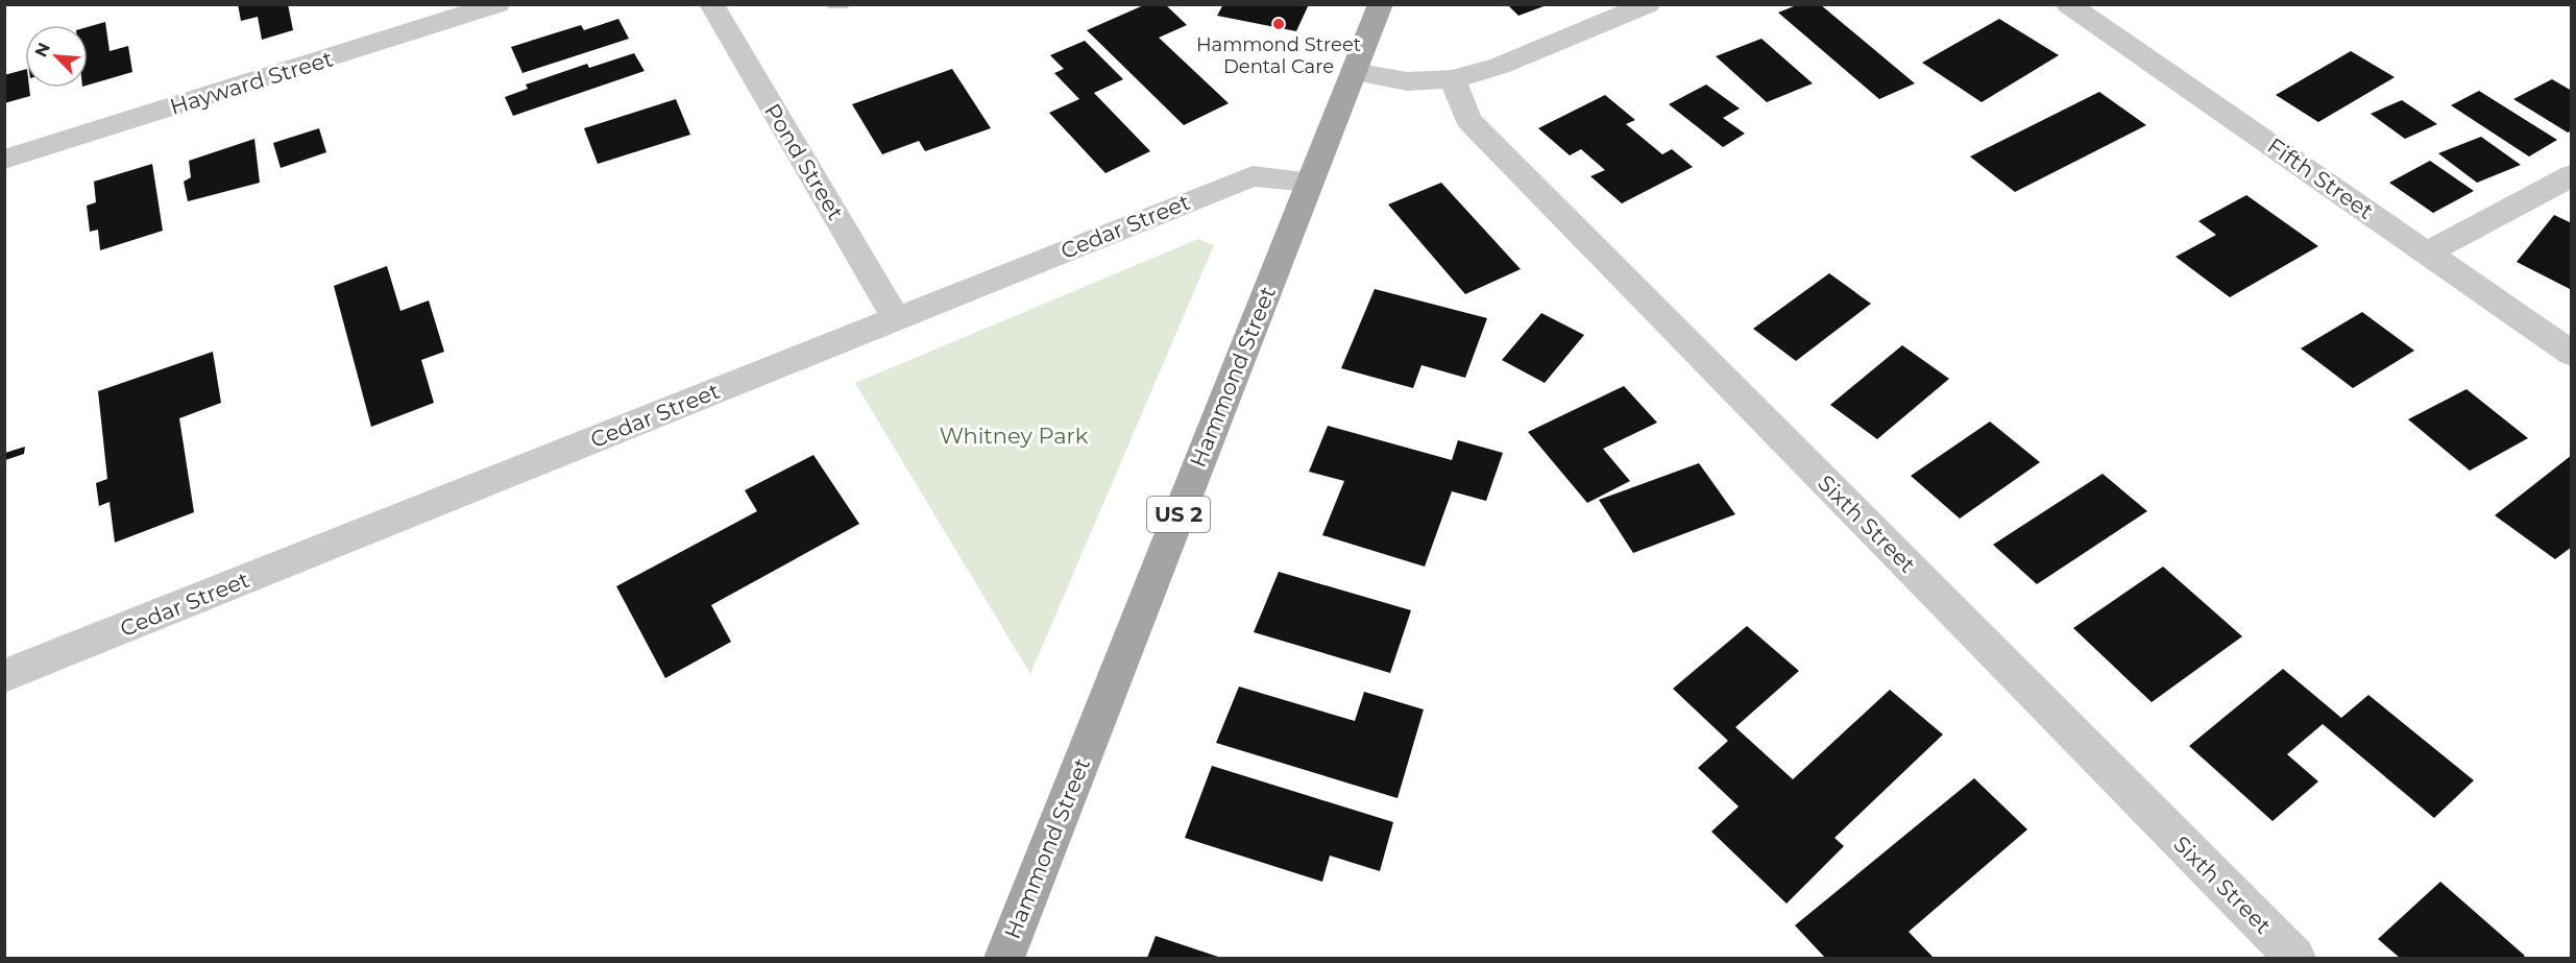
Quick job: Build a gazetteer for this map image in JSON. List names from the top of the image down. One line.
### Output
{"streets":{"main road":["Hammond Street","US 2"],"street":["Hayward Street","Pond Street","Fifth Street","Cedar Street","Sixth Street"]},"crossings":[["Pond Street","Cedar Street"],["Cedar Street","Hammond Street"]],"parks":["Whitney Park"],"places":["Hammond Street Dental Care"],"north":"top left"}
